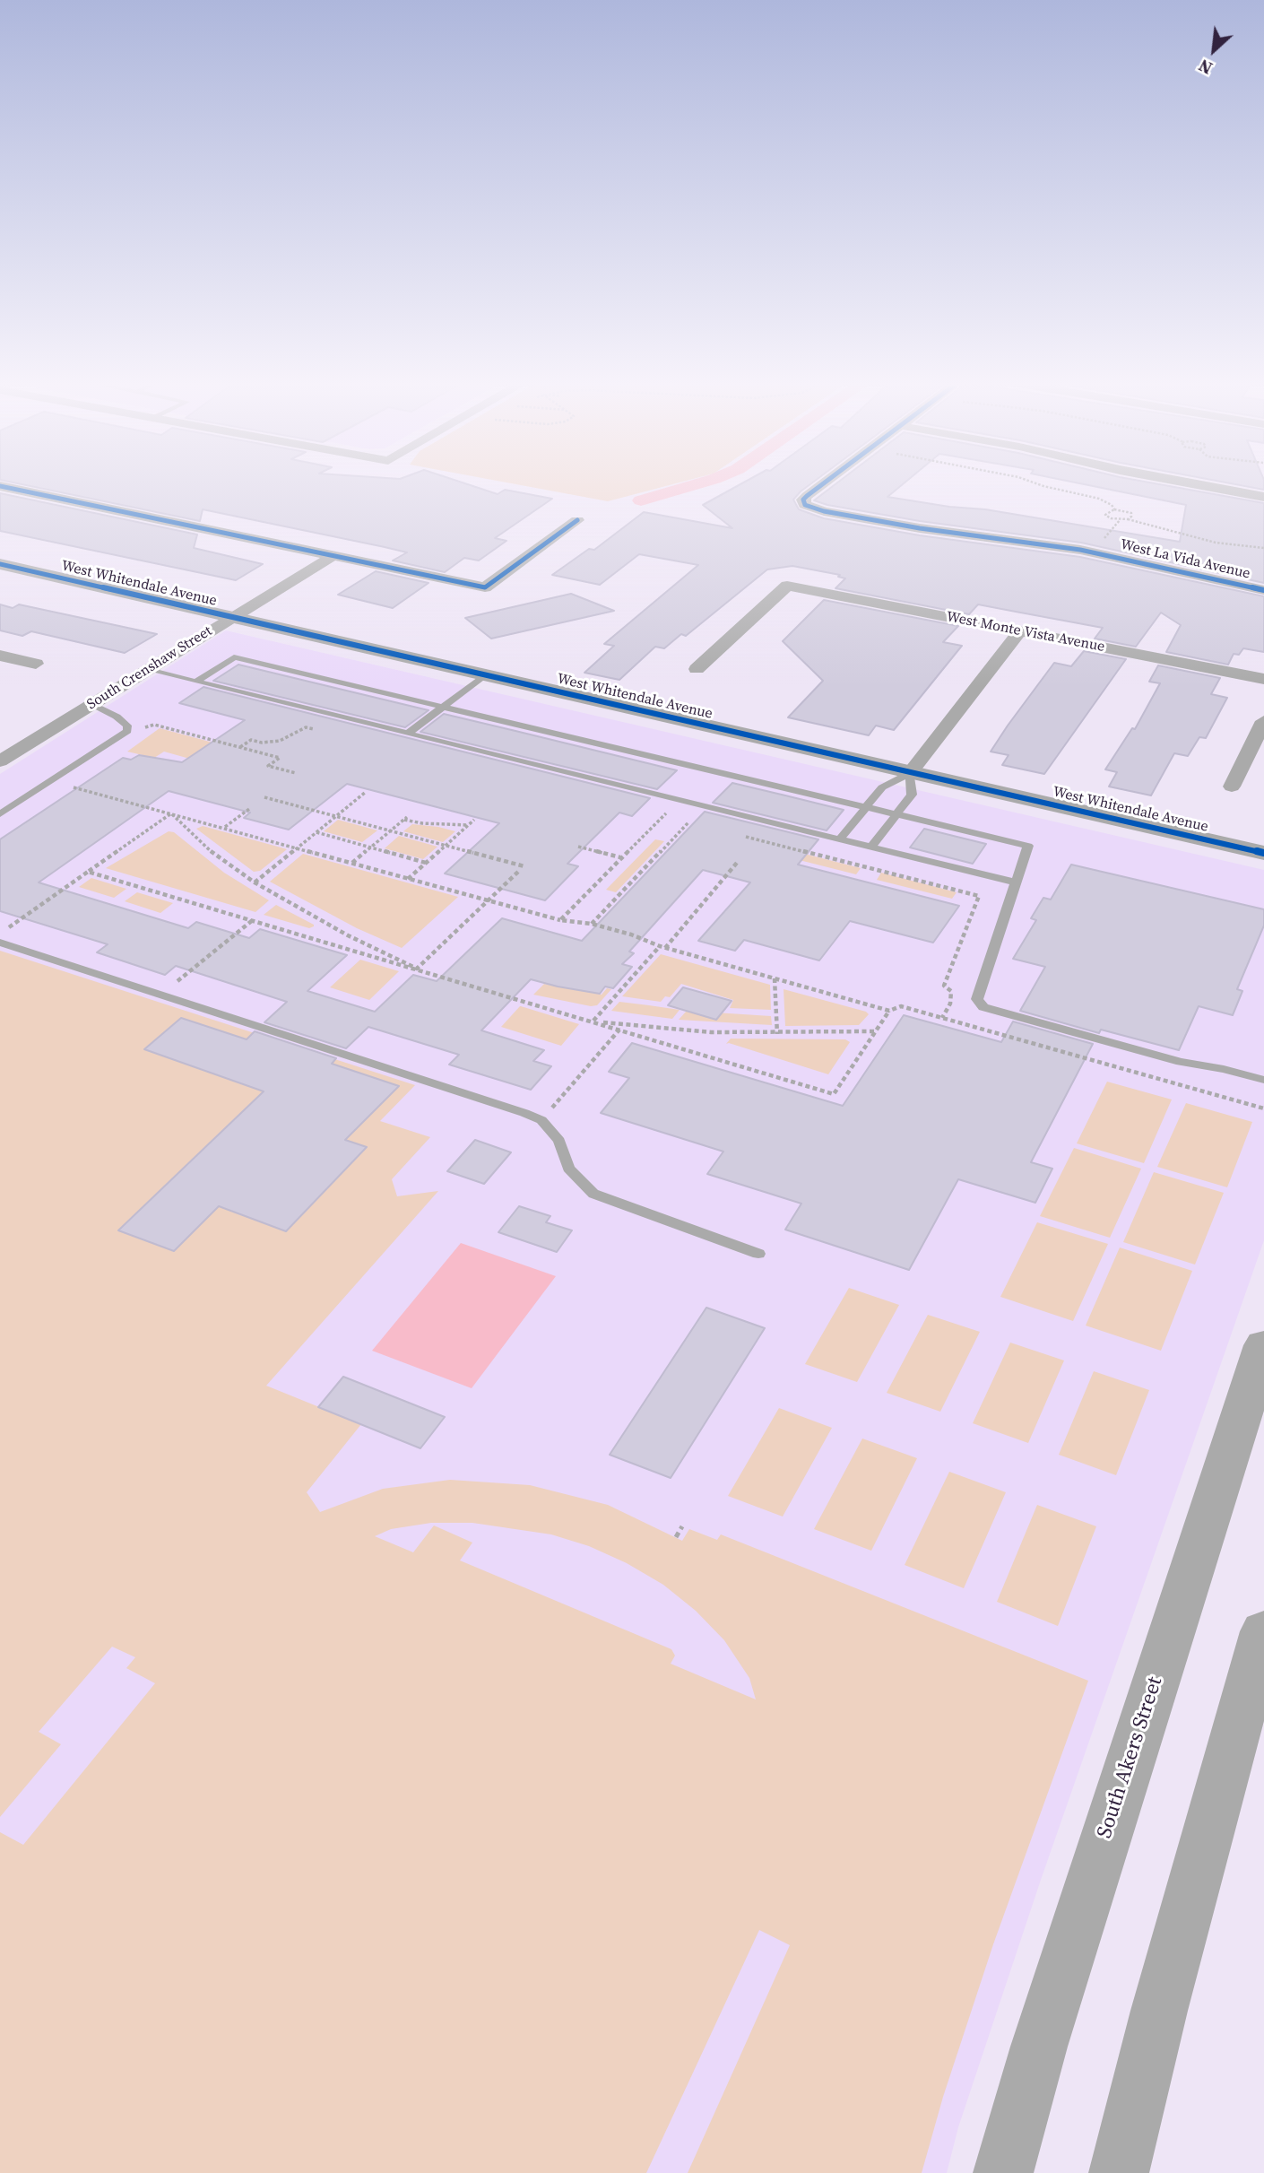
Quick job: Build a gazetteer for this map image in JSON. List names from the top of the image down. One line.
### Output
{"streets":{"main road":["South Akers Street"],"street":["West La Vida Avenue","West Whitendale Avenue","West Monte Vista Avenue","South Crenshaw Street"]},"crossings":[["West Whitendale Avenue","South Crenshaw Street"]],"north":"bottom left"}
